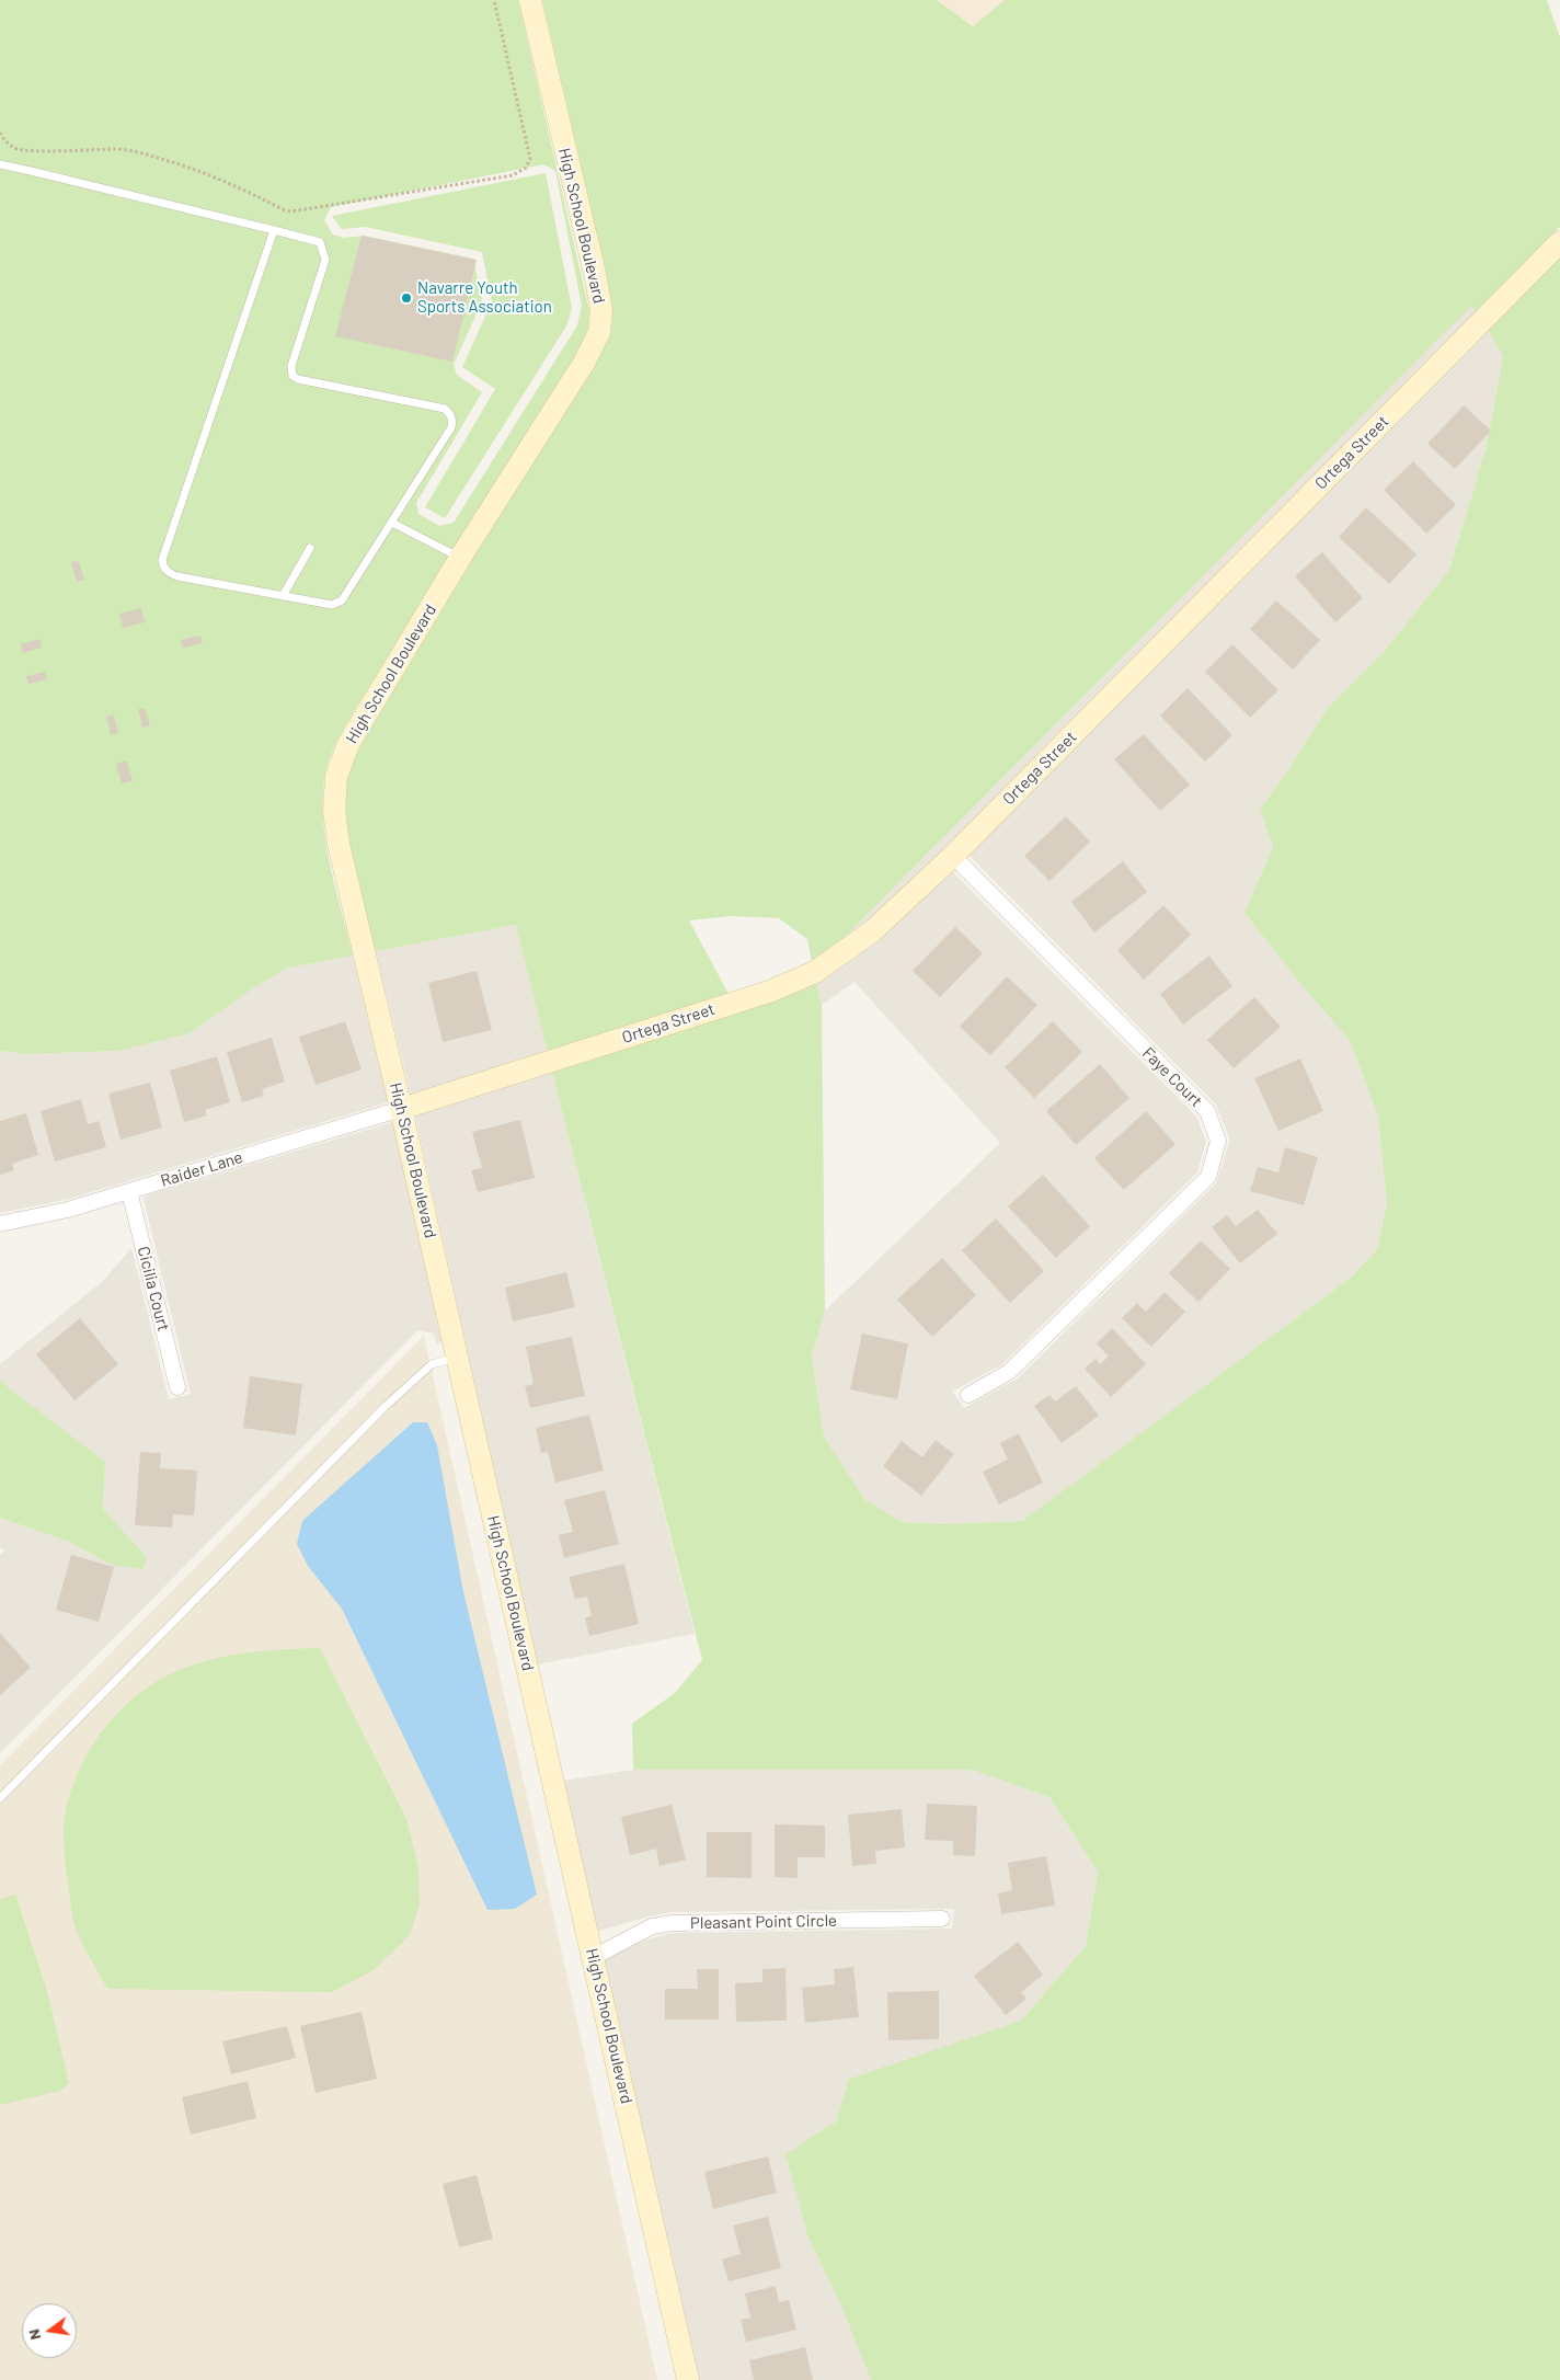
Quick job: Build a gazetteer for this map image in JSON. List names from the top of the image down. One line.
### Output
{"streets":{"street":["High School Boulevard","Ortega Street","Faye Court","Raider Lane","Cicilia Court","Pleasant Point Circle"]},"crossings":[["High School Boulevard","Ortega Street"],["High School Boulevard","Raider Lane"],["High School Boulevard","Pleasant Point Circle"],["Ortega Street","Faye Court"],["Ortega Street","Raider Lane"],["Raider Lane","Cicilia Court"]],"places":["Navarre Youth Sports Association"],"north":"left"}
